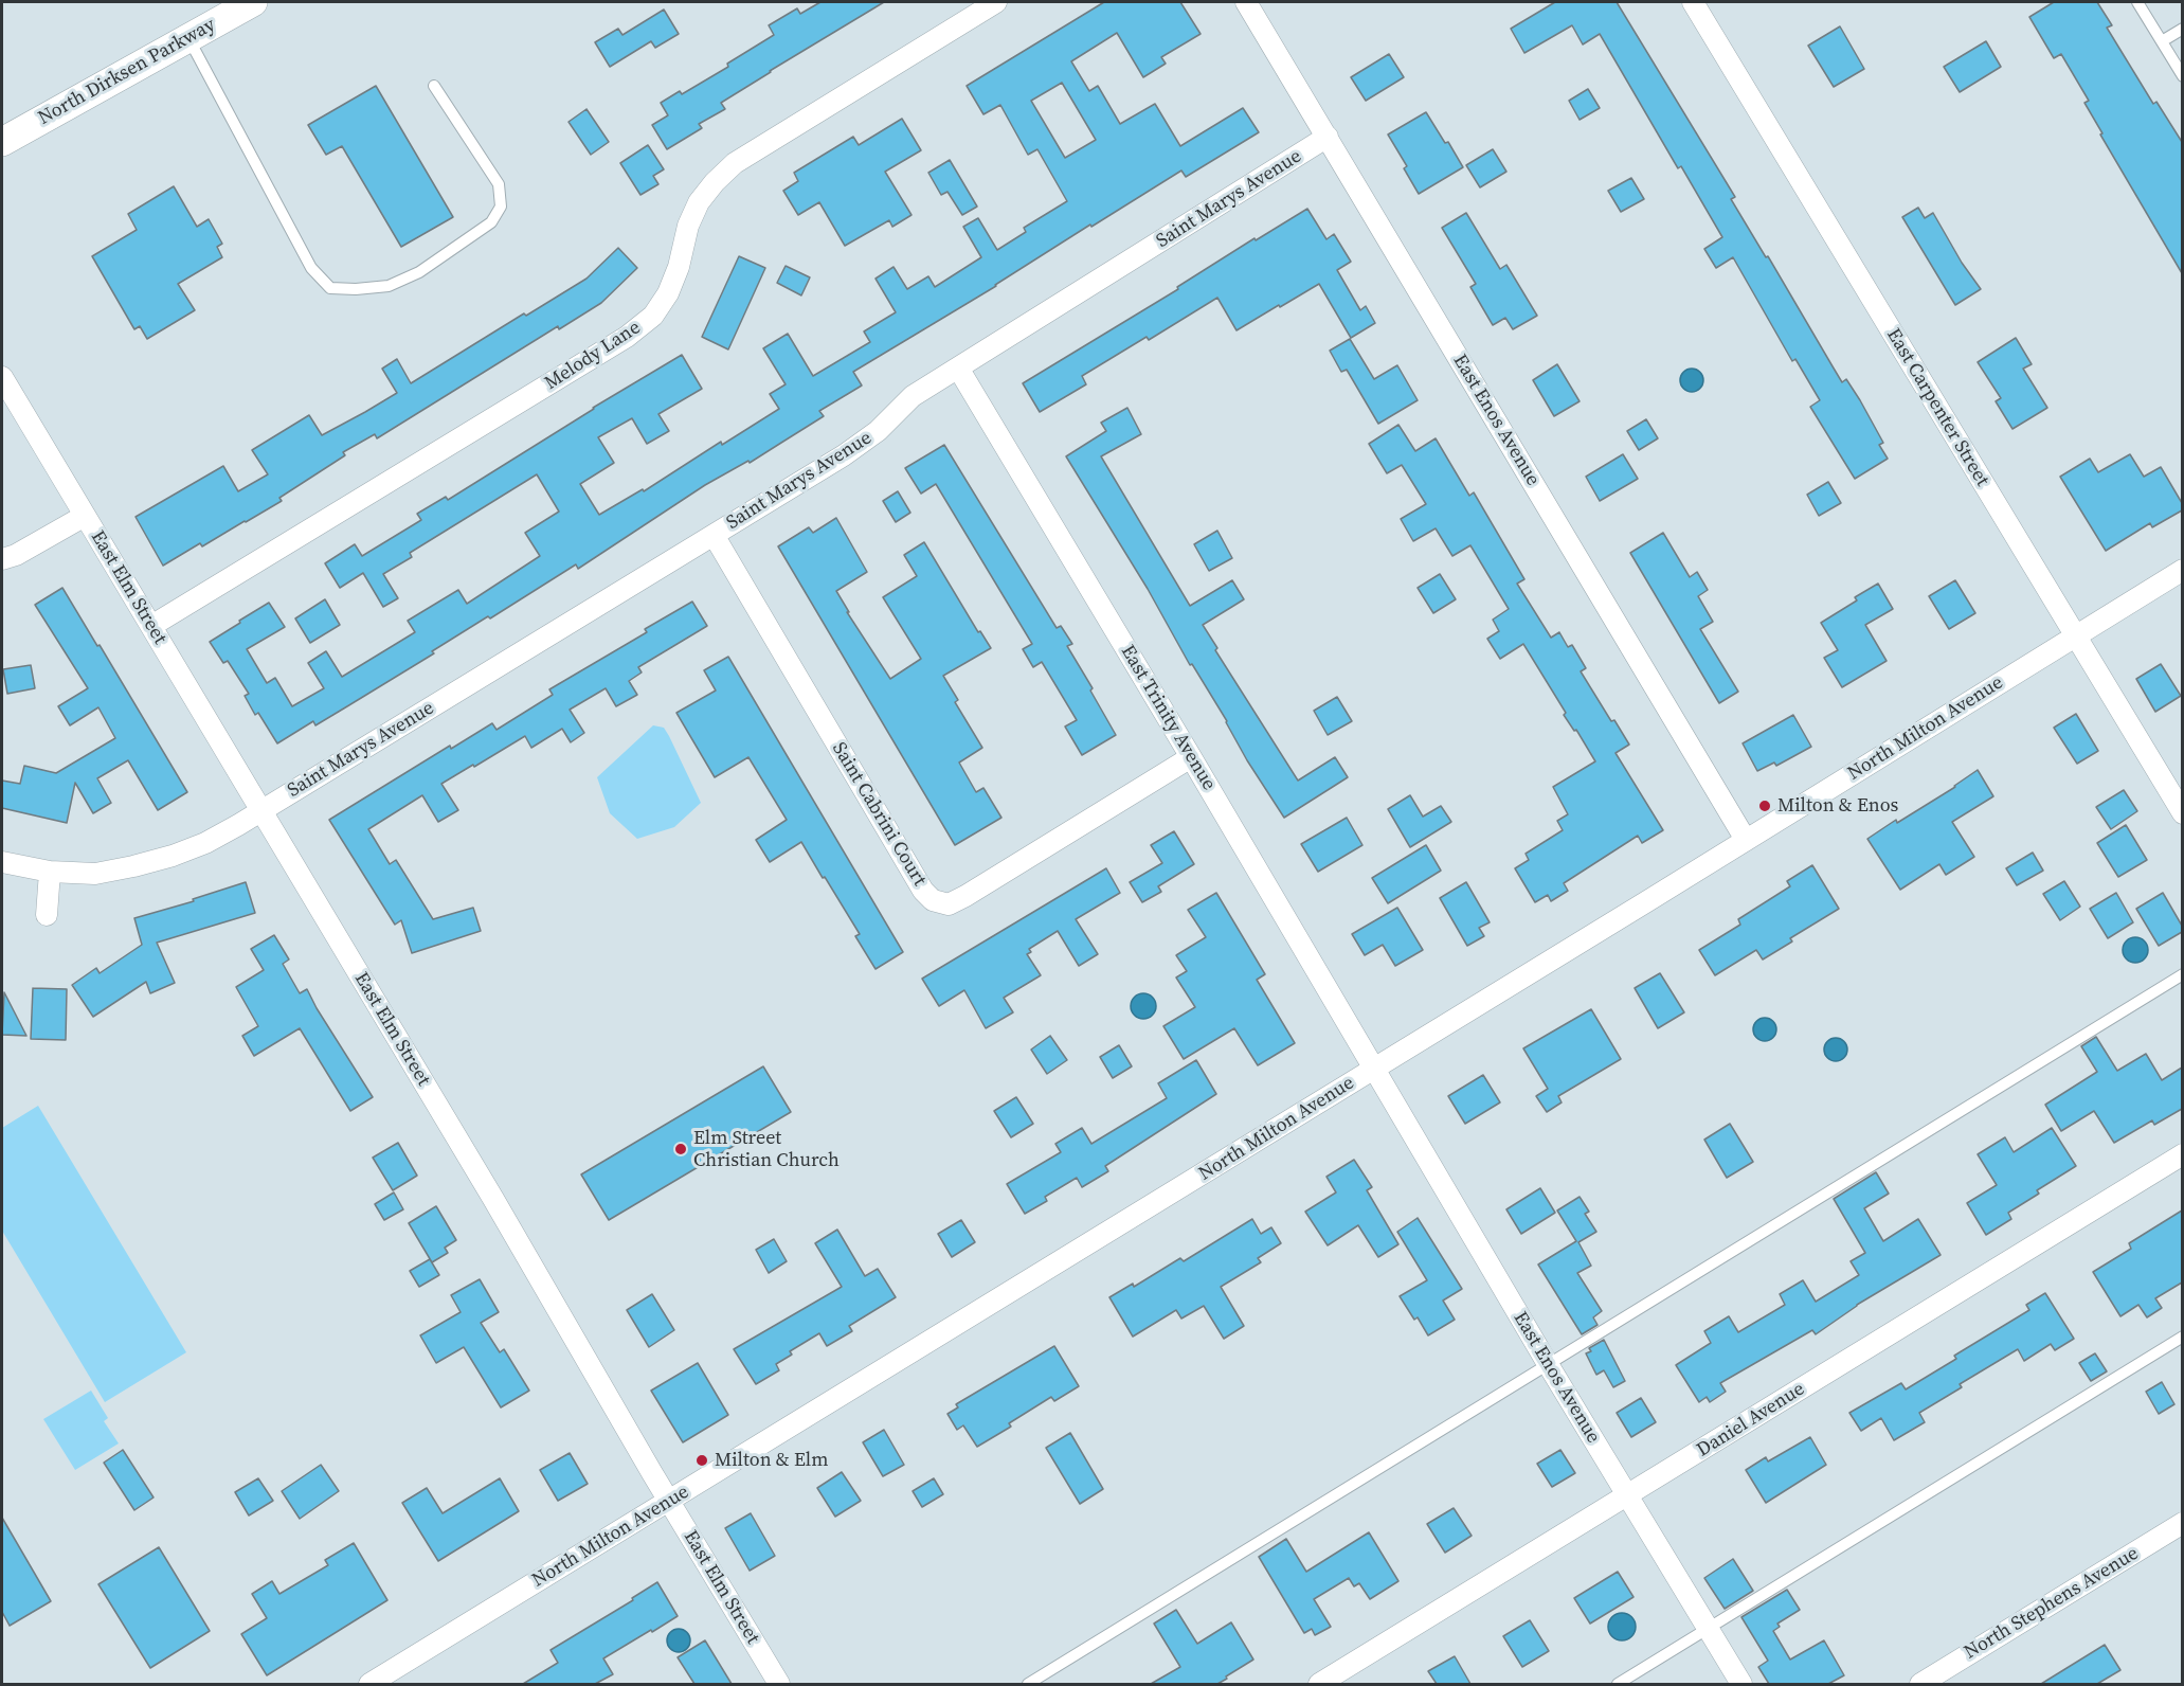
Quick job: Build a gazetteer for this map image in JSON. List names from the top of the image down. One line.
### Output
{"streets":{"main road":["North Dirksen Parkway"],"street":["Saint Marys Avenue","Melody Lane","East Carpenter Street","East Enos Avenue","East Elm Street","East Trinity Avenue","North Milton Avenue","Saint Cabrini Court","Daniel Avenue","North Stephens Avenue"]},"crossings":[["Saint Marys Avenue","East Enos Avenue"],["Saint Marys Avenue","East Elm Street"],["Saint Marys Avenue","East Trinity Avenue"],["Saint Marys Avenue","Saint Cabrini Court"],["Melody Lane","East Elm Street"],["East Carpenter Street","North Milton Avenue"],["East Enos Avenue","East Trinity Avenue"],["East Enos Avenue","North Milton Avenue"],["East Enos Avenue","Daniel Avenue"],["East Elm Street","North Milton Avenue"],["East Trinity Avenue","North Milton Avenue"],["East Trinity Avenue","Saint Cabrini Court"]],"places":["Milton & Enos","Elm Street Christian Church","Milton & Elm"]}
